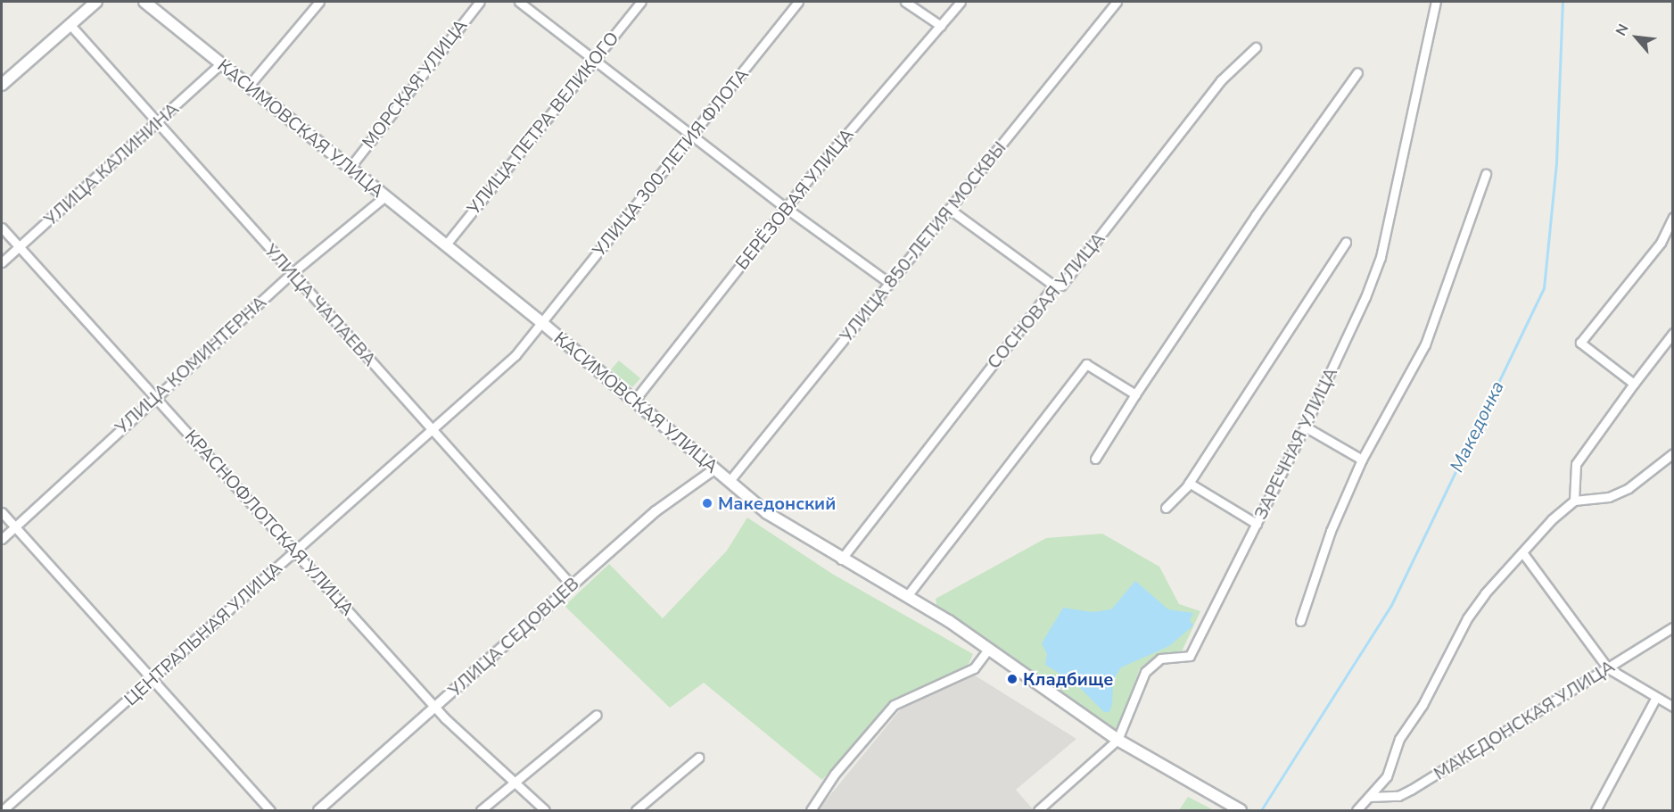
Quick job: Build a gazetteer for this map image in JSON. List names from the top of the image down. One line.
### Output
{"streets":{"main road":["КАСИМОВСКАЯ УЛИЦА"],"street":["МОРСКАЯ УЛИЦА","УЛИЦА ПЕТРА ВЕЛИКОГО","УЛИЦА 300-ЛЕТИЯ ФЛОТА","УЛИЦА КАЛИНИНА","БЕРЁЗОВАЯ УЛИЦА","УЛИЦА 850-ЛЕТИЯ МОСКВЫ","СОСНОВАЯ УЛИЦА","УЛИЦА ЧАПАЕВА","УЛИЦА КОМИНТЕРНА","ЗАРЕЧНАЯ УЛИЦА","КРАСНОФЛОТСКАЯ УЛИЦА","ЦЕНТРАЛЬНАЯ УЛИЦА","УЛИЦА СЕДОВЦЕВ","МАКЕДОНСКАЯ УЛИЦА"]},"crossings":[["МОРСКАЯ УЛИЦА","КАСИМОВСКАЯ УЛИЦА"],["УЛИЦА ПЕТРА ВЕЛИКОГО","КАСИМОВСКАЯ УЛИЦА"],["КАСИМОВСКАЯ УЛИЦА","УЛИЦА 300-ЛЕТИЯ ФЛОТА"],["КАСИМОВСКАЯ УЛИЦА","УЛИЦА КАЛИНИНА"],["КАСИМОВСКАЯ УЛИЦА","БЕРЁЗОВАЯ УЛИЦА"],["КАСИМОВСКАЯ УЛИЦА","УЛИЦА 850-ЛЕТИЯ МОСКВЫ"],["КАСИМОВСКАЯ УЛИЦА","СОСНОВАЯ УЛИЦА"],["КАСИМОВСКАЯ УЛИЦА","УЛИЦА КОМИНТЕРНА"],["КАСИМОВСКАЯ УЛИЦА","ЗАРЕЧНАЯ УЛИЦА"],["КАСИМОВСКАЯ УЛИЦА","ЦЕНТРАЛЬНАЯ УЛИЦА"],["КАСИМОВСКАЯ УЛИЦА","УЛИЦА СЕДОВЦЕВ"],["УЛИЦА 300-ЛЕТИЯ ФЛОТА","ЦЕНТРАЛЬНАЯ УЛИЦА"],["УЛИЦА КАЛИНИНА","УЛИЦА ЧАПАЕВА"],["УЛИЦА КАЛИНИНА","КРАСНОФЛОТСКАЯ УЛИЦА"],["УЛИЦА ЧАПАЕВА","УЛИЦА КОМИНТЕРНА"],["УЛИЦА ЧАПАЕВА","ЦЕНТРАЛЬНАЯ УЛИЦА"],["УЛИЦА ЧАПАЕВА","УЛИЦА СЕДОВЦЕВ"],["УЛИЦА КОМИНТЕРНА","КРАСНОФЛОТСКАЯ УЛИЦА"],["КРАСНОФЛОТСКАЯ УЛИЦА","ЦЕНТРАЛЬНАЯ УЛИЦА"],["КРАСНОФЛОТСКАЯ УЛИЦА","УЛИЦА СЕДОВЦЕВ"]],"water":["Македонка"],"places":["Македонский","Кладбище"],"north":"top left"}
